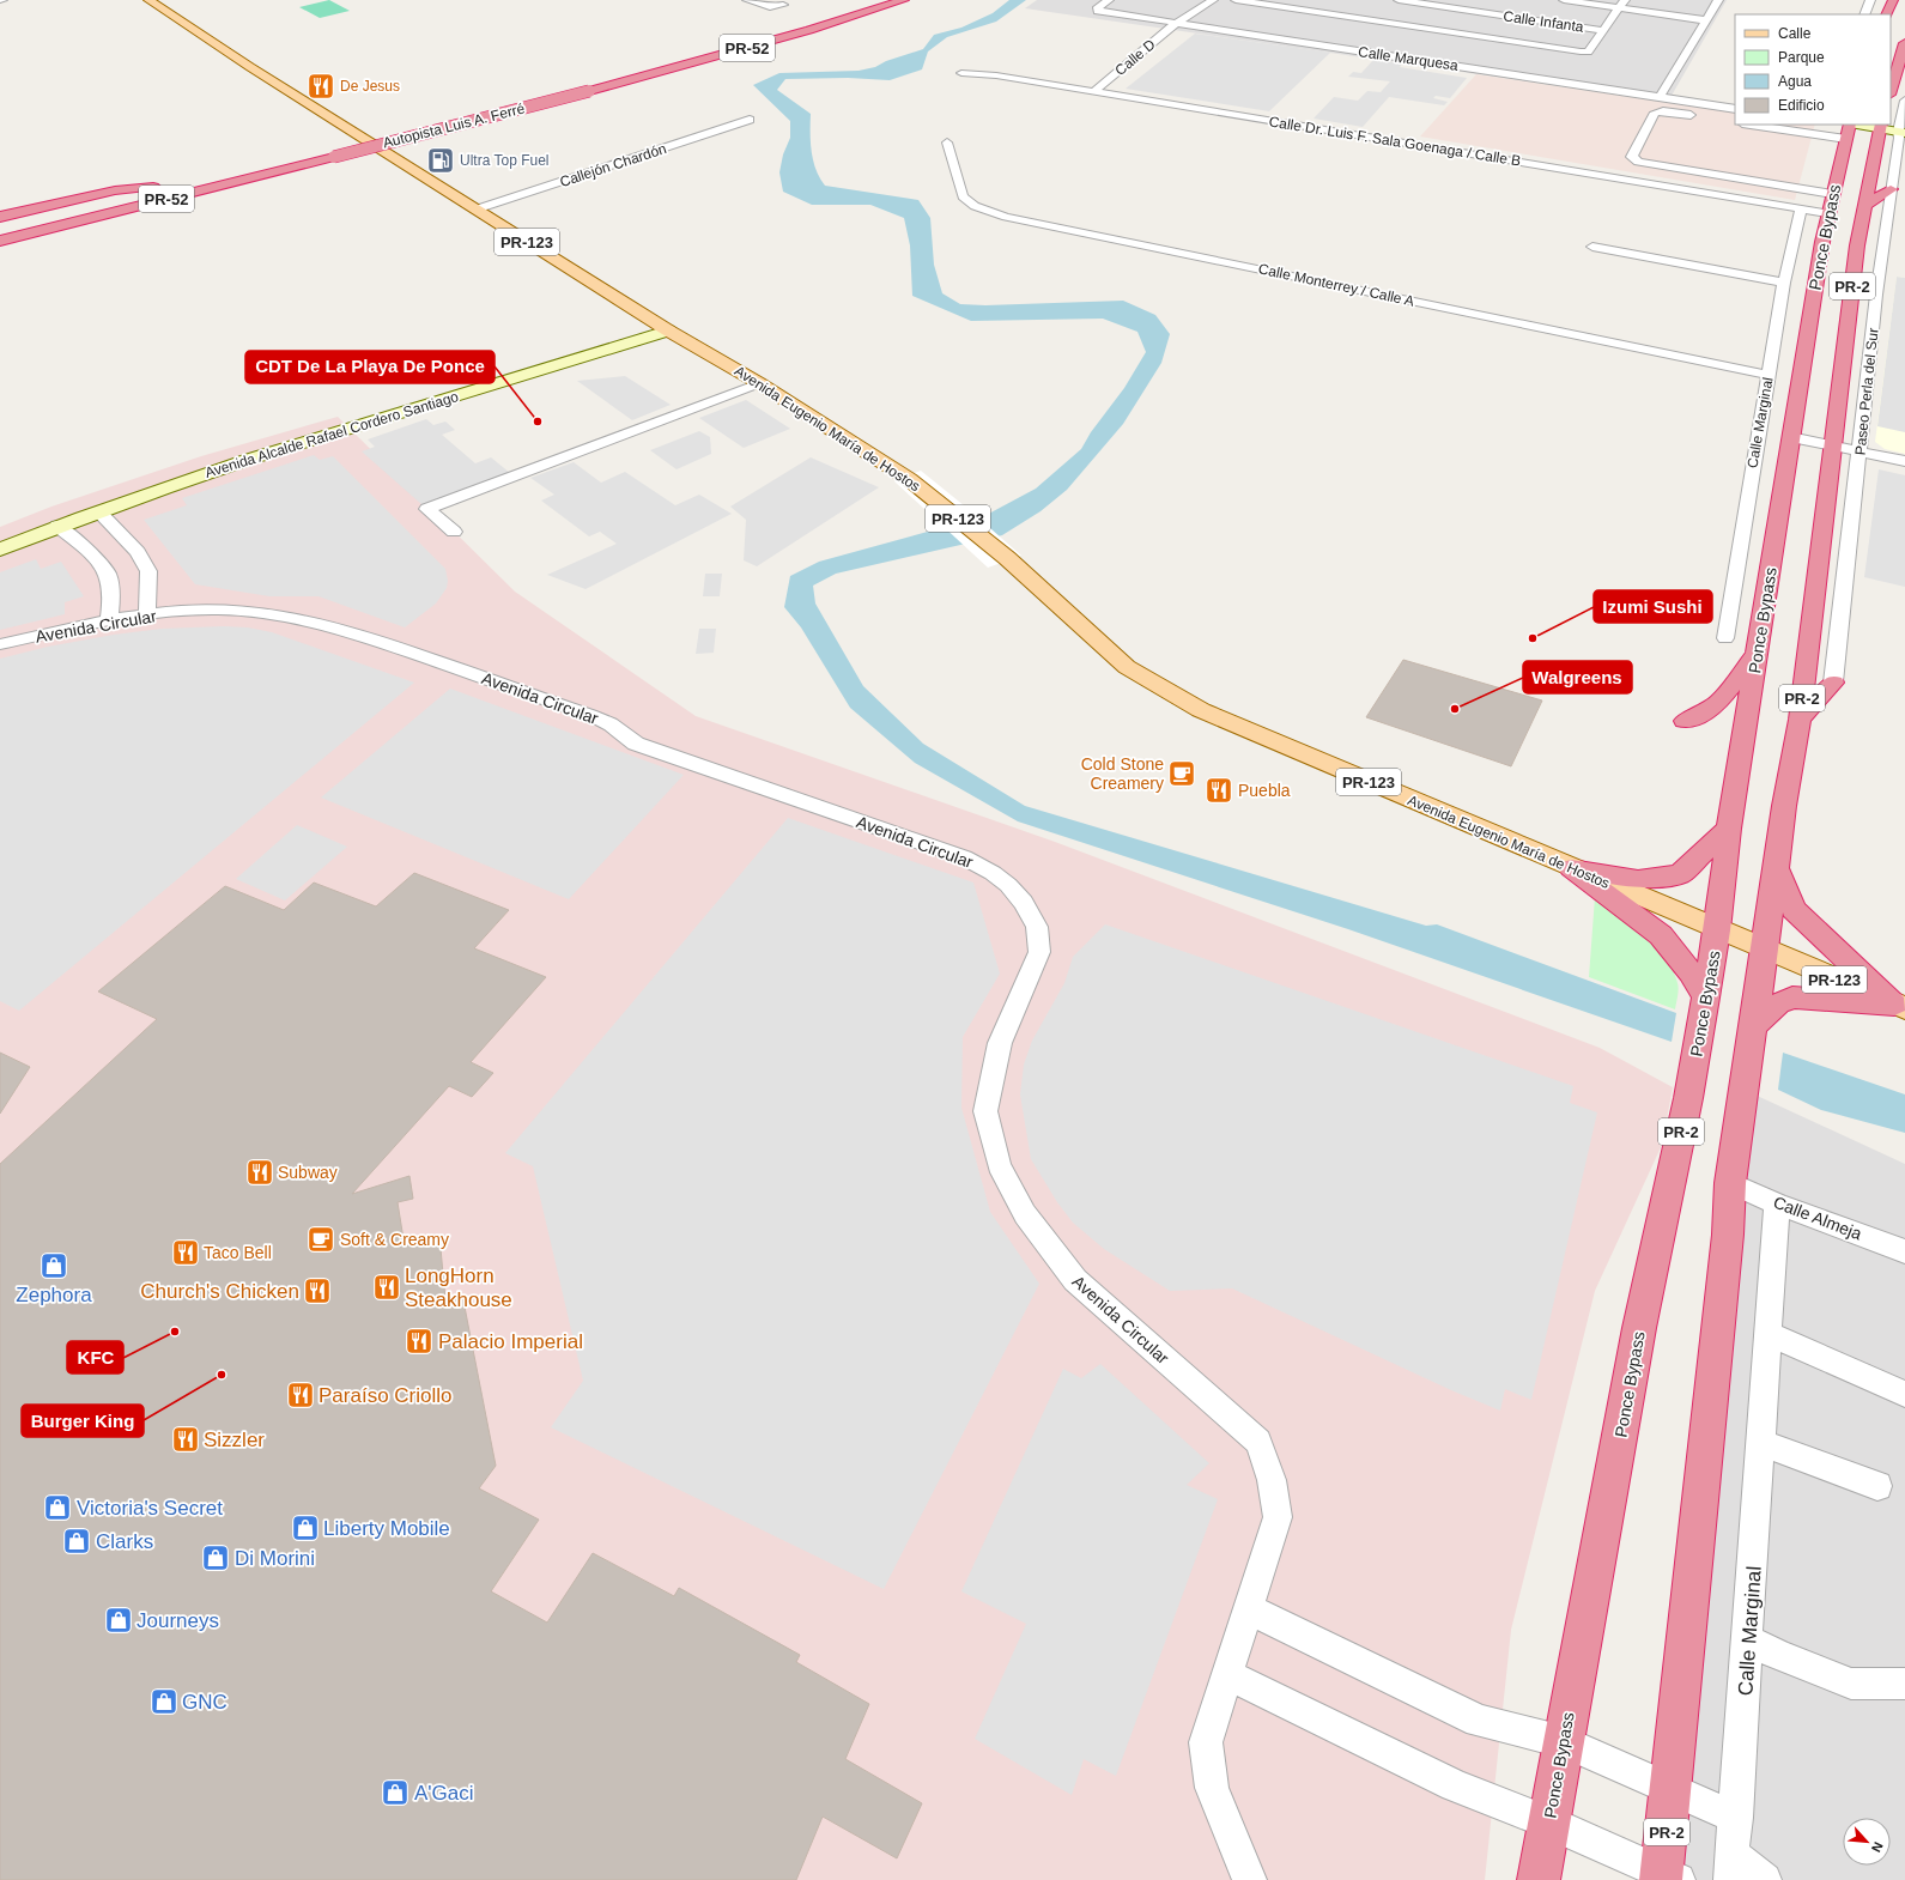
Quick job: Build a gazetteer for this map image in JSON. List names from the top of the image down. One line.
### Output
{"streets":{"highway":["PR-52","Autopista Luis A. Ferré","Ponce Bypass","PR-2"],"main road":["PR-123","Avenida Eugenio María de Hostos"],"street":["Calle Infanta","Calle D","Calle Marquesa","Calle Dr. Luis F. Sala Goenaga / Calle B","Callejón Chardón","Calle Monterrey / Calle A","Paseo Perla del Sur","Calle Marginal","Avenida Alcalde Rafael Cordero Santiago","Avenida Circular","Calle Almeja"]},"crossings":[["Calle Infanta","Calle Marquesa"],["Calle D","Calle Marquesa"],["Calle D","Calle Dr. Luis F. Sala Goenaga / Calle B"],["Calle Dr. Luis F. Sala Goenaga / Calle B","Ponce Bypass"],["Calle Dr. Luis F. Sala Goenaga / Calle B","Calle Marginal"],["Callejón Chardón","Avenida Eugenio María de Hostos"],["Ponce Bypass","Avenida Eugenio María de Hostos"],["Ponce Bypass","Calle Almeja"],["Calle Monterrey / Calle A","Calle Marginal"],["Calle Marginal","Calle Almeja"],["Avenida Eugenio María de Hostos","Avenida Alcalde Rafael Cordero Santiago"]],"places":{"restaurant":["De Jesus","Puebla","Subway","Taco Bell","LongHorn Steakhouse","Church's Chicken","Palacio Imperial","Paraíso Criollo","Sizzler"],"fuel station":["Ultra Top Fuel"],"other":["CDT De La Playa De Ponce","Izumi Sushi","Walgreens","KFC","Burger King"],"cafe":["Cold Stone Creamery","Soft & Creamy"],"shop":["Zephora","Victoria's Secret","Liberty Mobile","Clarks","Di Morini","Journeys","GNC","A'Gaci"]},"legend":["Calle","Parque","Agua","Edificio"],"north":"bottom right"}
